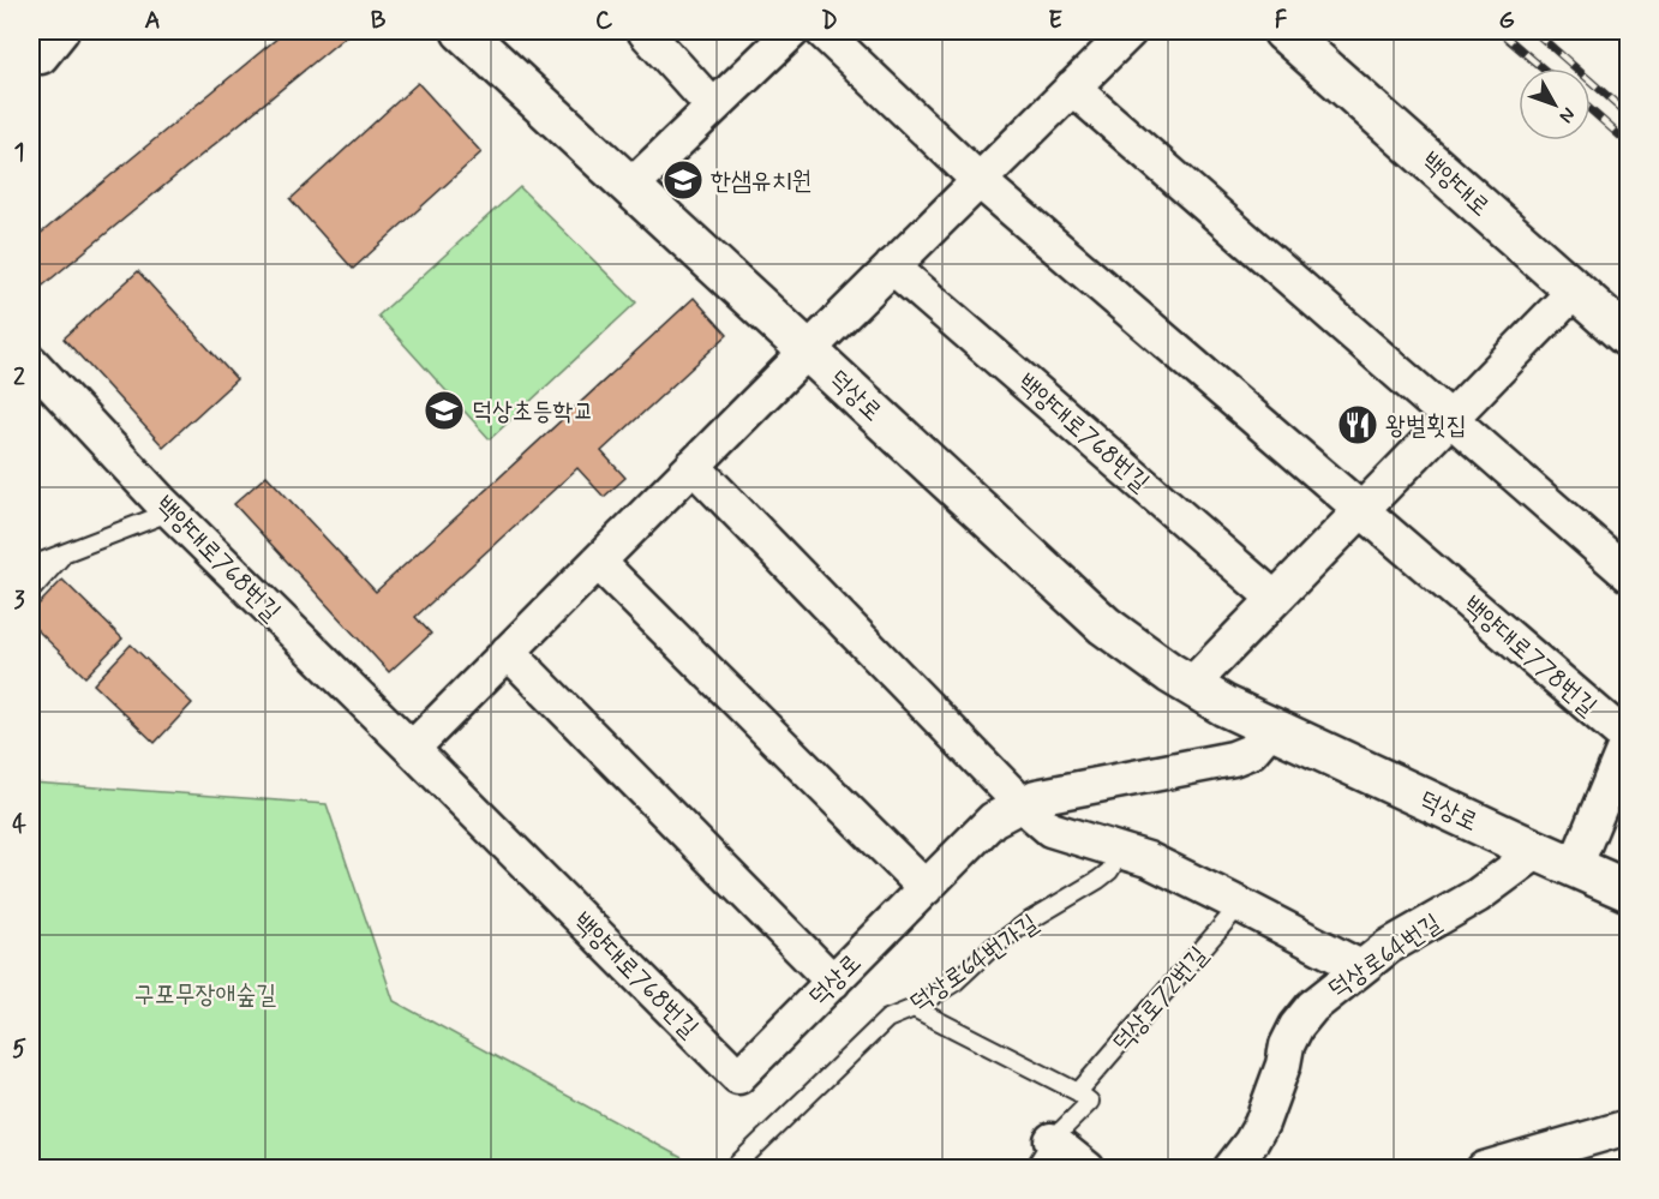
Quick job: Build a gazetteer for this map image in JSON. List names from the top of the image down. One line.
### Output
{"streets":{"main road":["백양대로","덕상로"],"street":["백양대로768번길","백양대로778번길","덕상로64번길"],"lane":["덕상로64번가길","덕상로72번길"]},"crossings":[["덕상로","백양대로768번길"],["덕상로","백양대로778번길"],["덕상로","덕상로64번길"]],"parks":["구포무장애숲길"],"places":{"school or university":["한샘유치원","덕상초등학교"],"restaurant":["왕벌횟집"]},"north":"bottom right","grid":{"columns":["A","B","C","D","E","F","G"],"rows":["1","2","3","4","5"]}}
